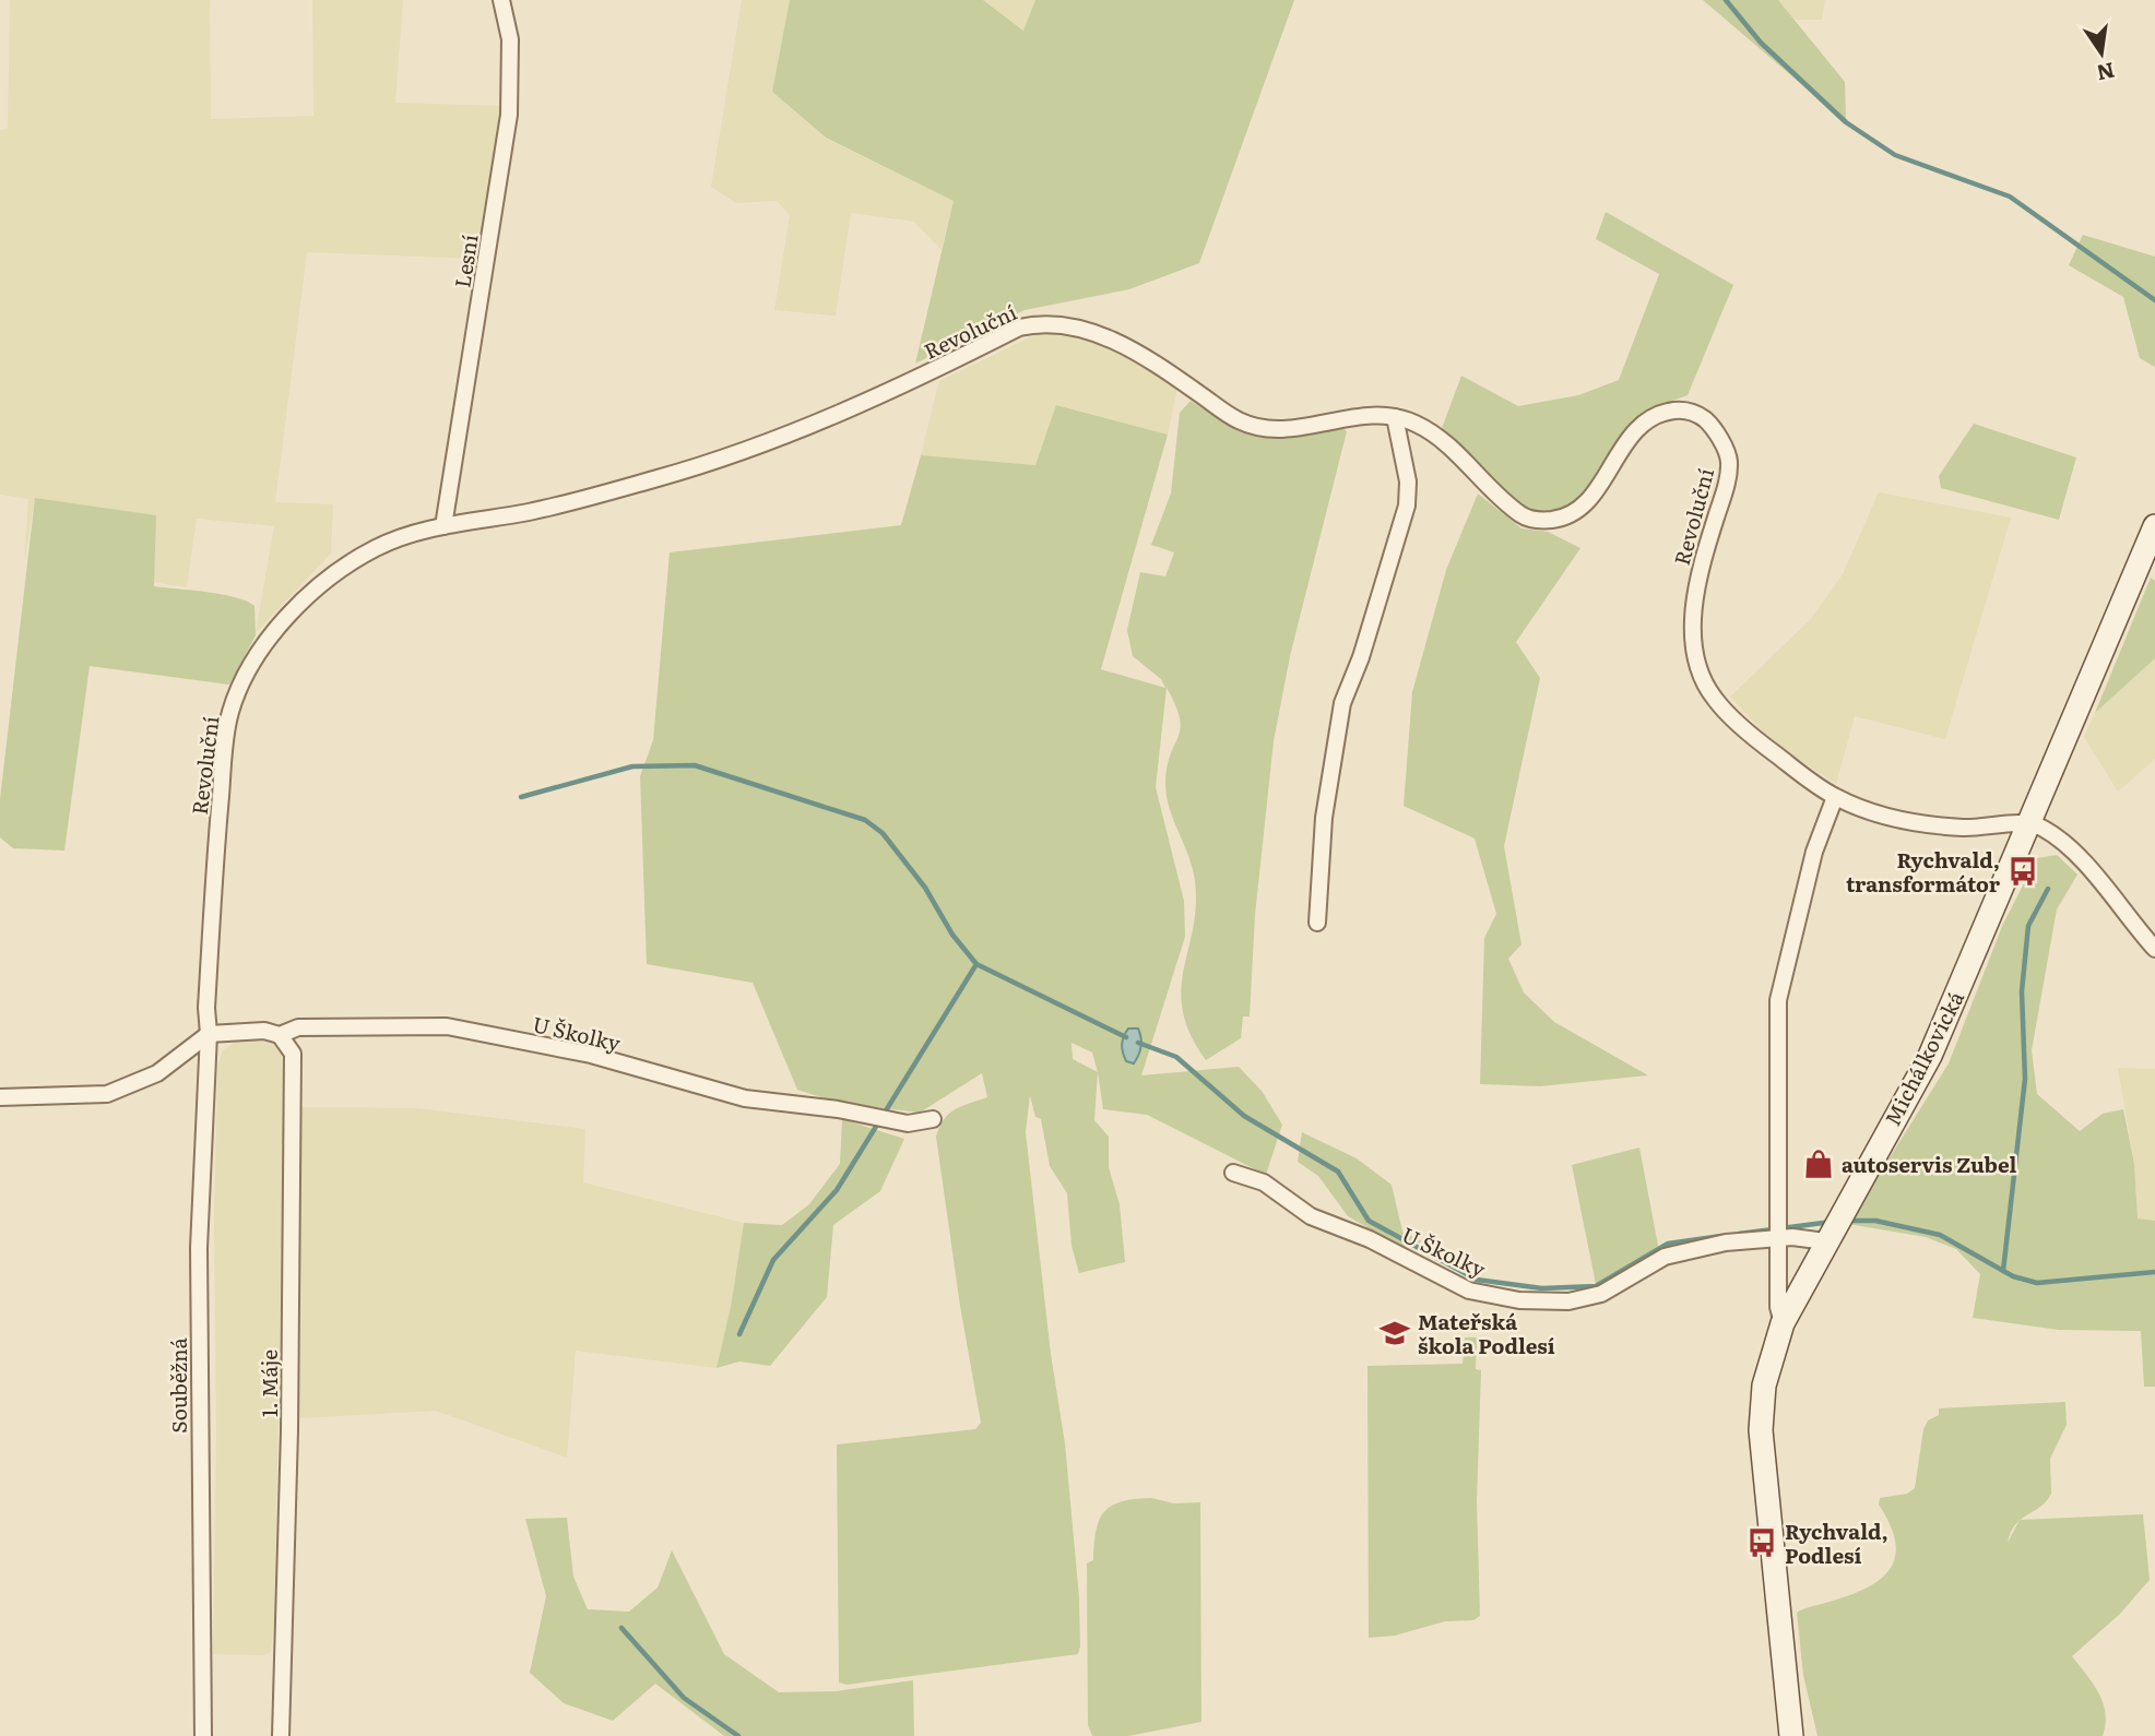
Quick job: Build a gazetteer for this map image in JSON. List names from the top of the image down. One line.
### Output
{"streets":{"street":["Lesní","Revoluční","U Školky","Michálkovická","1. Máje","Souběžná"]},"crossings":[["Lesní","Revoluční"],["Revoluční","U Školky"],["Revoluční","Michálkovická"],["Revoluční","Souběžná"],["U Školky","Michálkovická"],["U Školky","1. Máje"],["U Školky","Souběžná"]],"places":{"bus stop":["Rychvald, transformátor","Rychvald, Podlesí"],"shop":["autoservis Zubel"],"school or university":["Mateřská škola Podlesí"]},"north":"bottom"}
